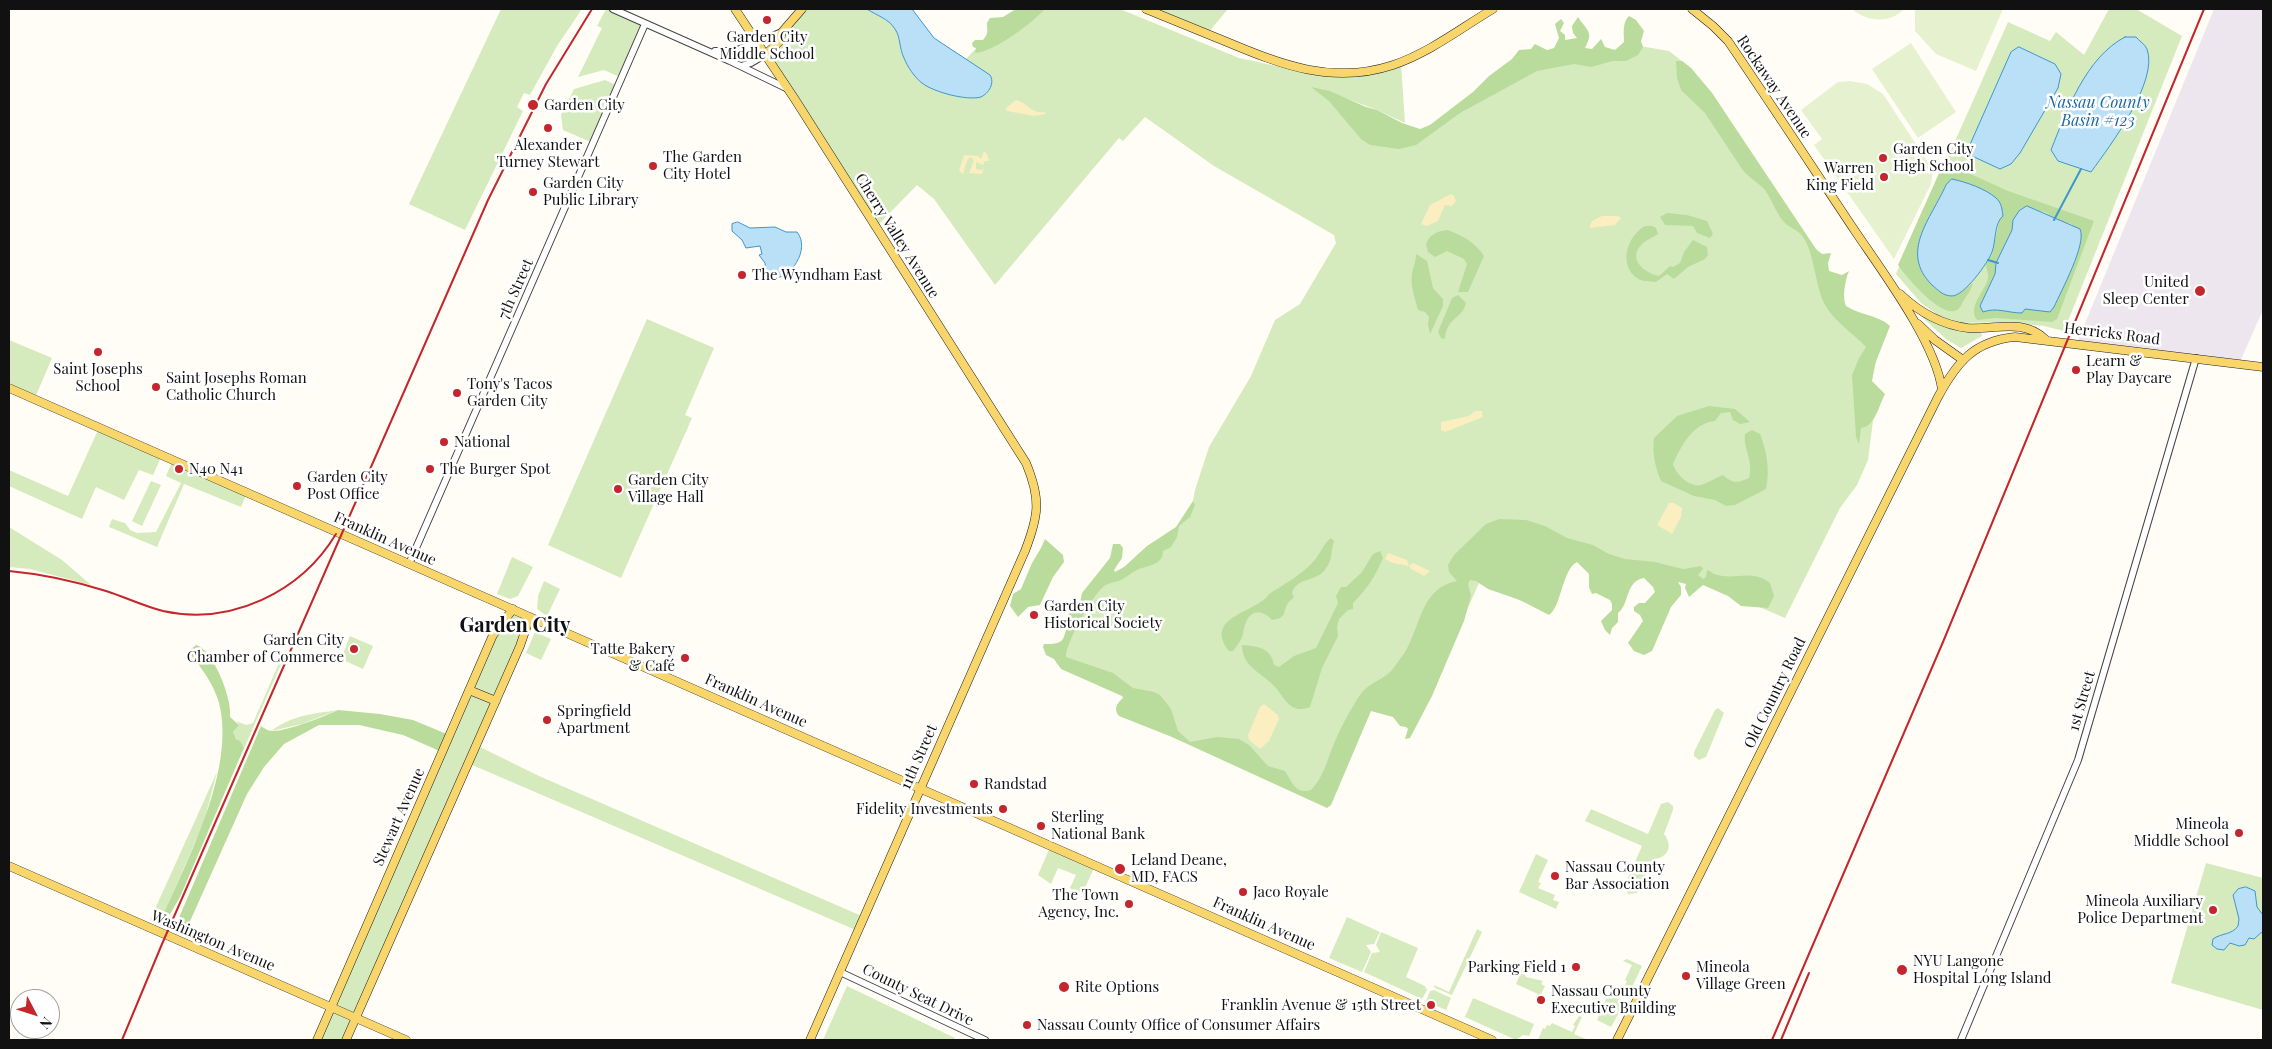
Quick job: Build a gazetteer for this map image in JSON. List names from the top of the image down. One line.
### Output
{"streets":{"main road":["Rockaway Avenue","Cherry Valley Avenue","Herricks Road","Franklin Avenue","Old Country Road","11th Street","Stewart Avenue","Washington Avenue"],"street":["7th Street","1st Street","County Seat Drive"]},"crossings":[["Rockaway Avenue","Herricks Road"],["Rockaway Avenue","Old Country Road"],["Cherry Valley Avenue","11th Street"],["7th Street","Franklin Avenue"],["Herricks Road","Old Country Road"],["Herricks Road","1st Street"],["Franklin Avenue","11th Street"],["Franklin Avenue","Stewart Avenue"],["11th Street","County Seat Drive"],["Stewart Avenue","Washington Avenue"]],"districts":["Garden City"],"water":["Nassau County Basin #123"],"places":["Garden City Middle School","Garden City","Alexander Turney Stewart","Garden City High School","The Garden City Hotel","Warren King Field","Garden City Public Library","The Wyndham East","United Sleep Center","Saint Josephs School","Learn & Play Daycare","Saint Josephs Roman Catholic Church","Tony's Tacos Garden City","National","N40 N41","The Burger Spot","Garden City Post Office","Garden City Village Hall","Garden City Historical Society","Garden City Chamber of Commerce","Tatte Bakery & Café","Springfield Apartment","Randstad","Fidelity Investments","Sterling National Bank","Mineola Middle School","Leland Deane, MD, FACS","Nassau County Bar Association","Jaco Royale","The Town Agency, Inc.","Mineola Auxiliary Police Department","Parking Field 1","NYU Langone Hospital Long Island","Mineola Village Green","Rite Options","Nassau County Executive Building","Franklin Avenue & 15th Street","Nassau County Office of Consumer Affairs"],"north":"bottom right"}
